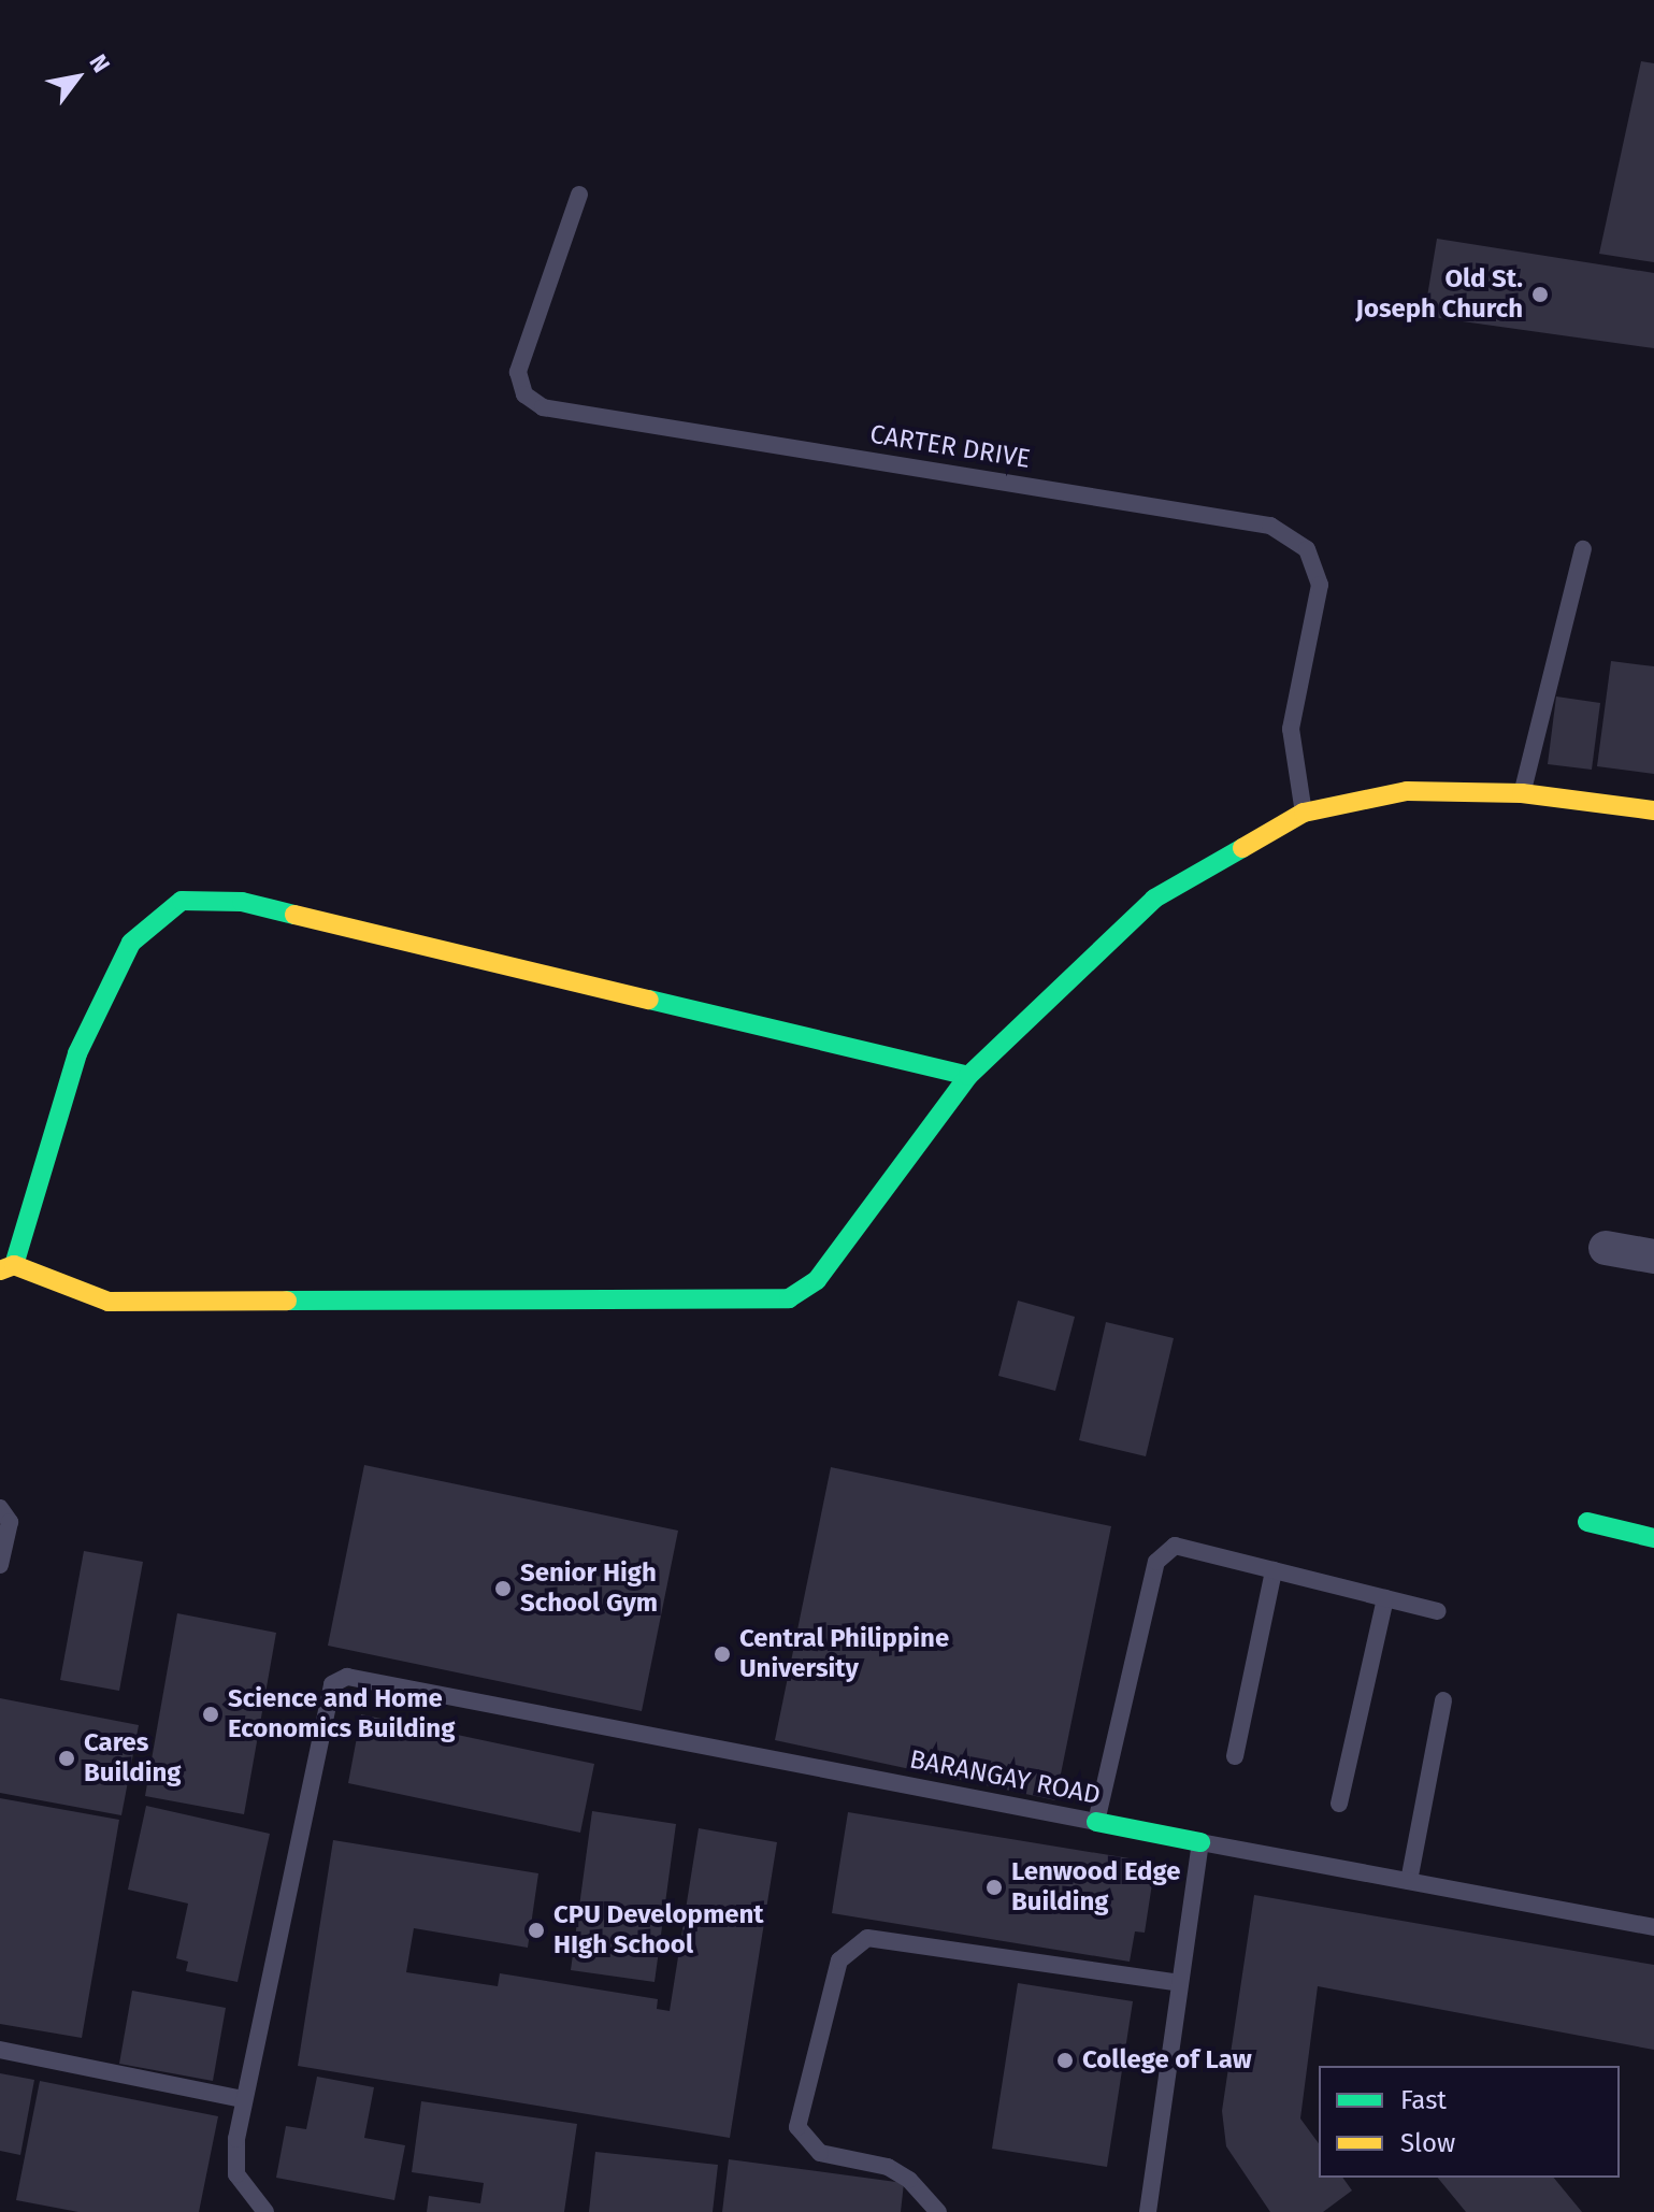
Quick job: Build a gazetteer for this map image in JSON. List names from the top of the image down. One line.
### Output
{"streets":{"street":["BARANGAY ROAD"],"lane":["CARTER DRIVE"]},"places":["Old St. Joseph Church","Senior High School Gym","Central Philippine University","Science and Home Economics Building","Cares Building","Lenwood Edge Building","CPU Development HIgh School","College of Law"],"legend":["Fast","Slow"],"north":"top right"}
